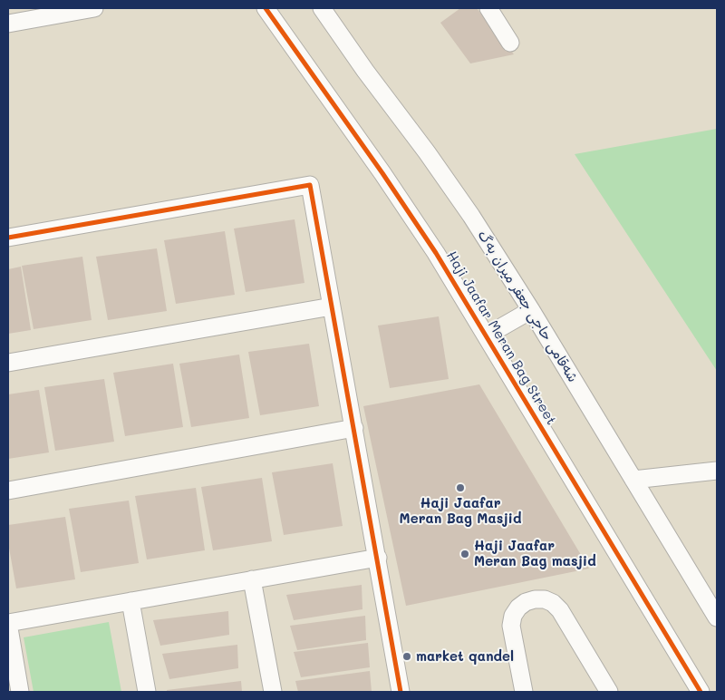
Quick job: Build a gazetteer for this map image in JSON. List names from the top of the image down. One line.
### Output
{"streets":{"street":["شەقامی حاجی جعفر میران بەگ","Haji Jaafar Meran Bag Street"]},"places":["Haji Jaafar Meran Bag Masjid","Haji Jaafar Meran Bag masjid","market qandel"]}
